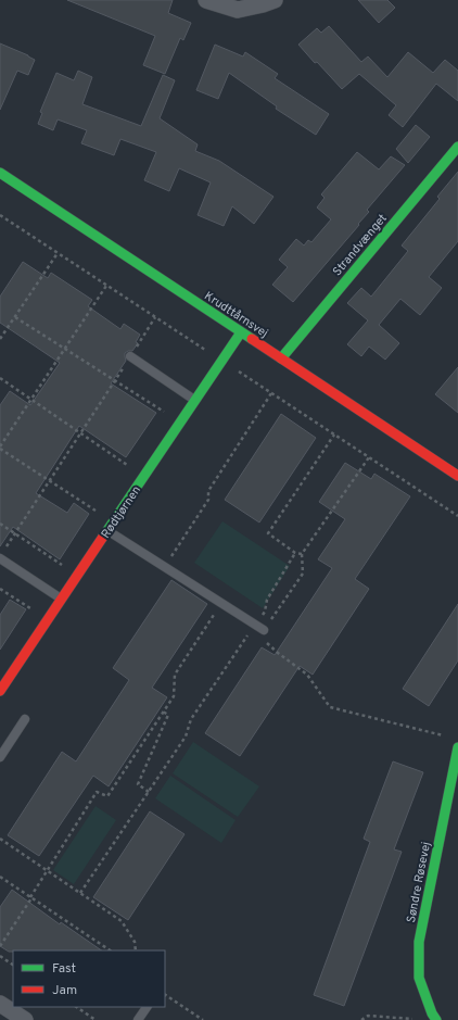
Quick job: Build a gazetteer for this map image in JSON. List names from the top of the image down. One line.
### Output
{"streets":{"street":["Strandvænget","Krudttårnsvej","Rødtjørnen","Søndre Røsevej"]},"crossings":[["Strandvænget","Krudttårnsvej"],["Krudttårnsvej","Rødtjørnen"]],"legend":["Fast","Jam"]}
